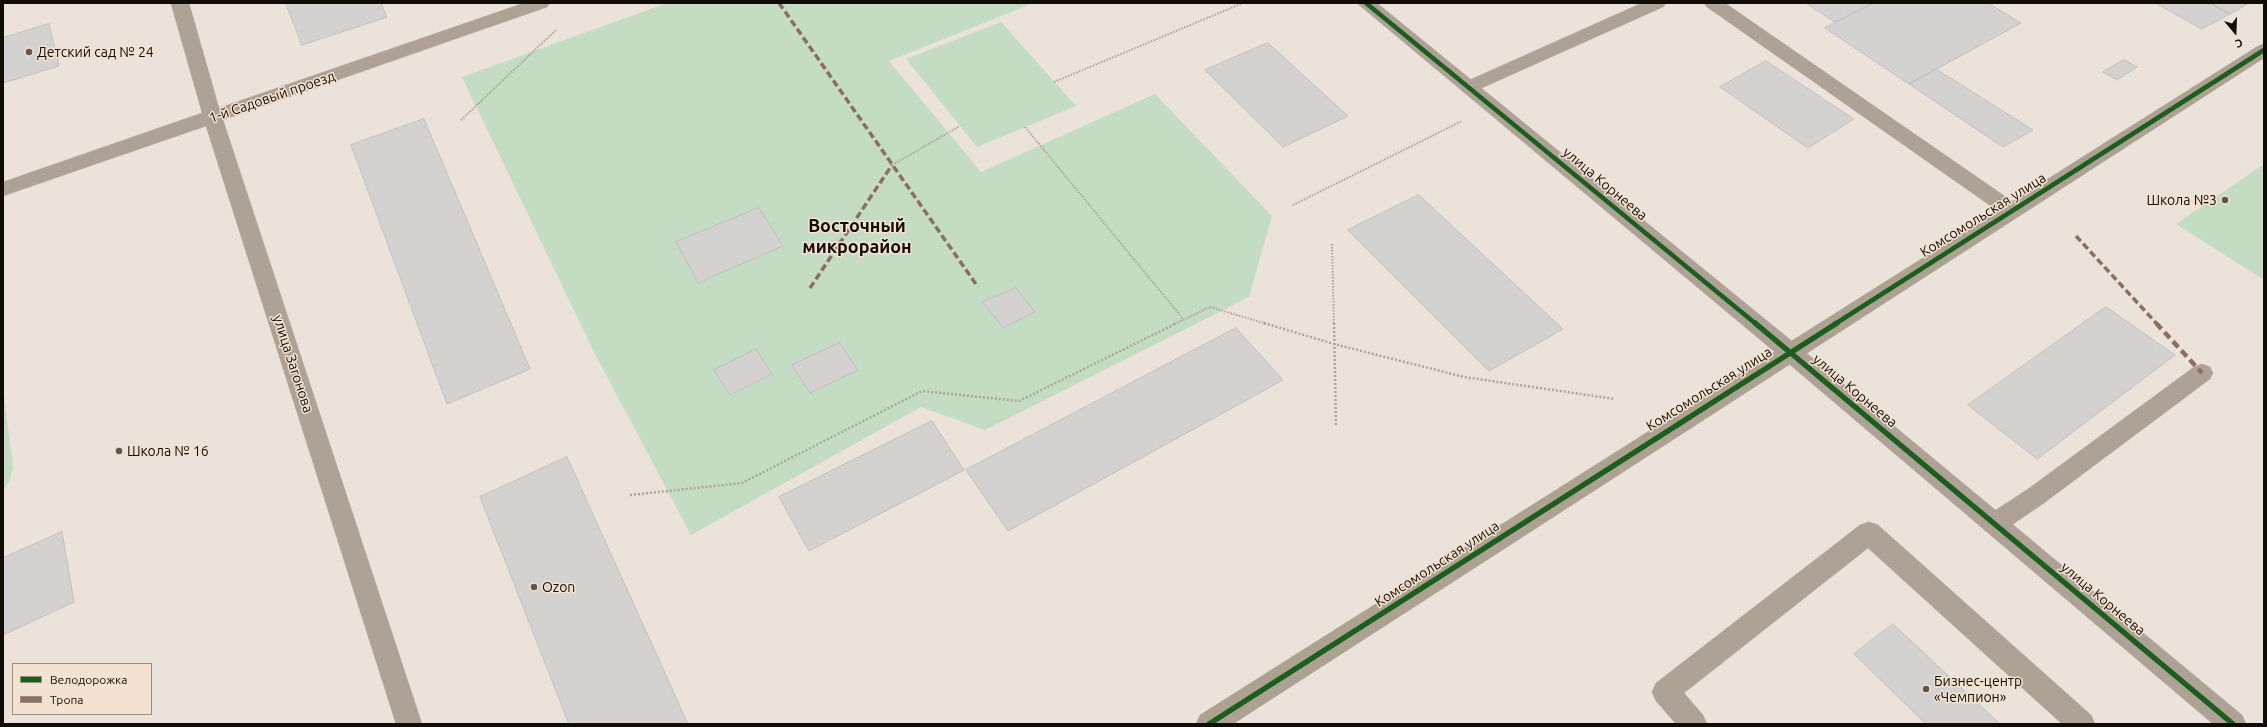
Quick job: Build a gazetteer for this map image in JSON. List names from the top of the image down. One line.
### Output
{"streets":{"street":["1-й Садовый проезд","улица Корнеева","Комсомольская улица","улица Загонова"]},"crossings":[["1-й Садовый проезд","улица Загонова"],["улица Корнеева","Комсомольская улица"]],"districts":["Восточный микрорайон"],"places":["Детский сад № 24","Школа №3","Школа № 16","Ozon","Бизнес-центр «Чемпион»"],"legend":["Велодорожка","Тропа"],"north":"bottom"}
